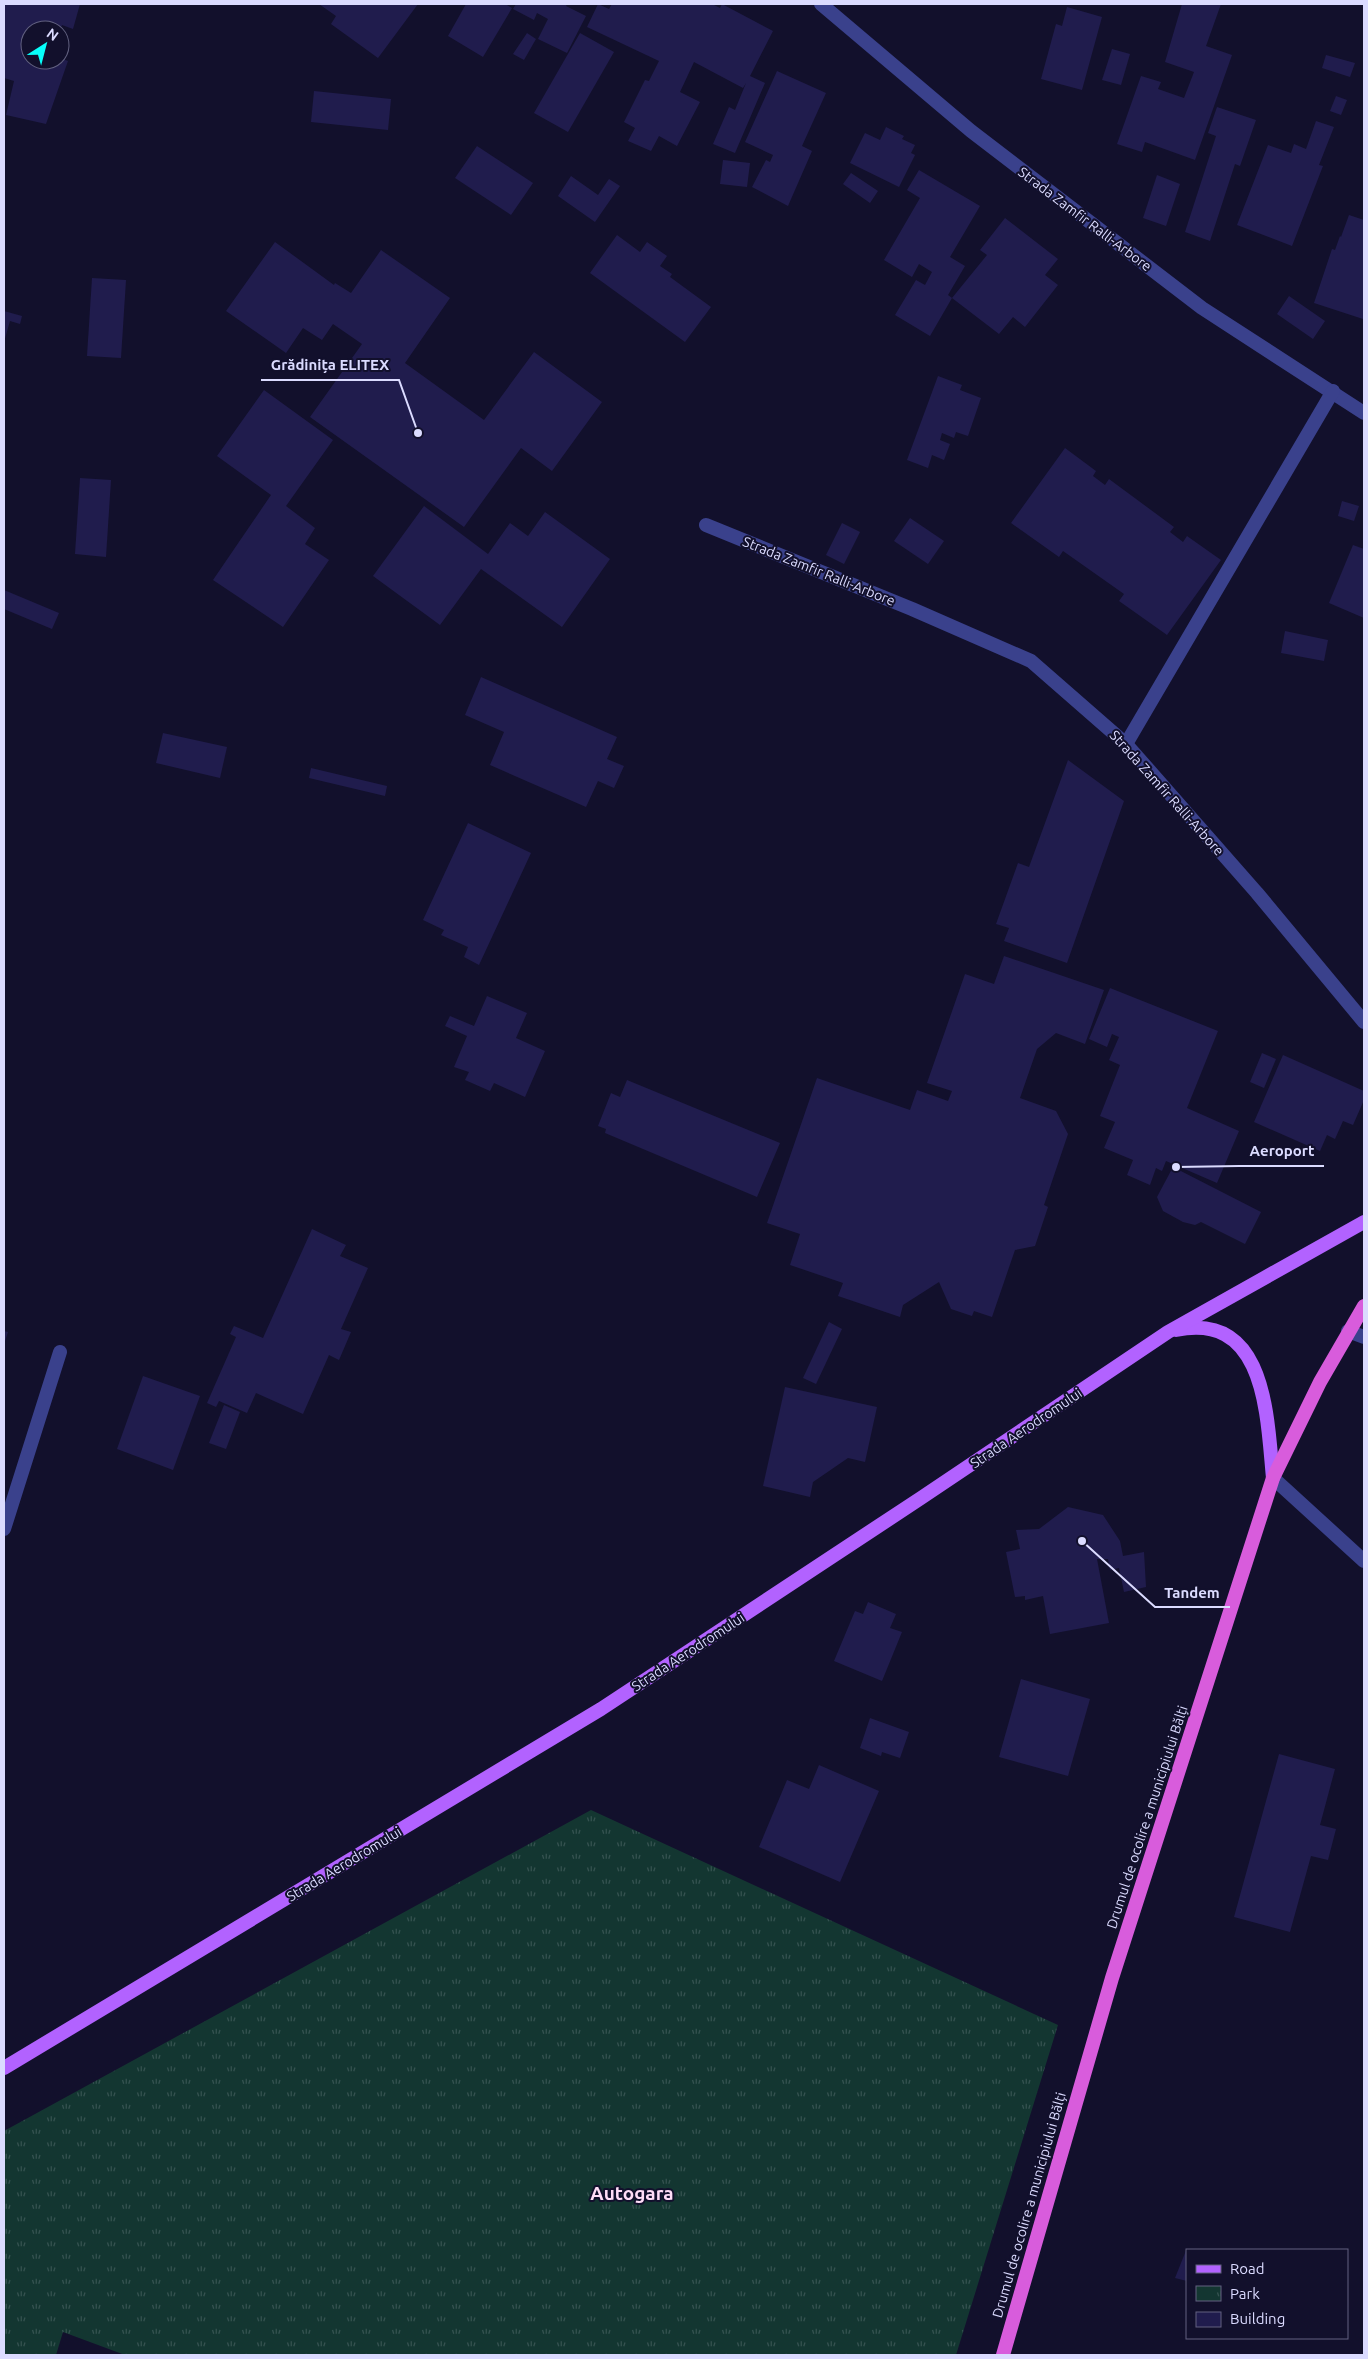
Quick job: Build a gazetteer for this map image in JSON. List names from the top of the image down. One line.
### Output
{"streets":{"highway":["Drumul de ocolire a municipiului Bălți"],"main road":["Strada Aerodromului"],"street":["Strada Zamfir Ralli-Arbore"]},"districts":["Autogara"],"places":["Grădinița ELITEX","Aeroport","Tandem"],"legend":["Road","Park","Building"],"north":"top right"}
